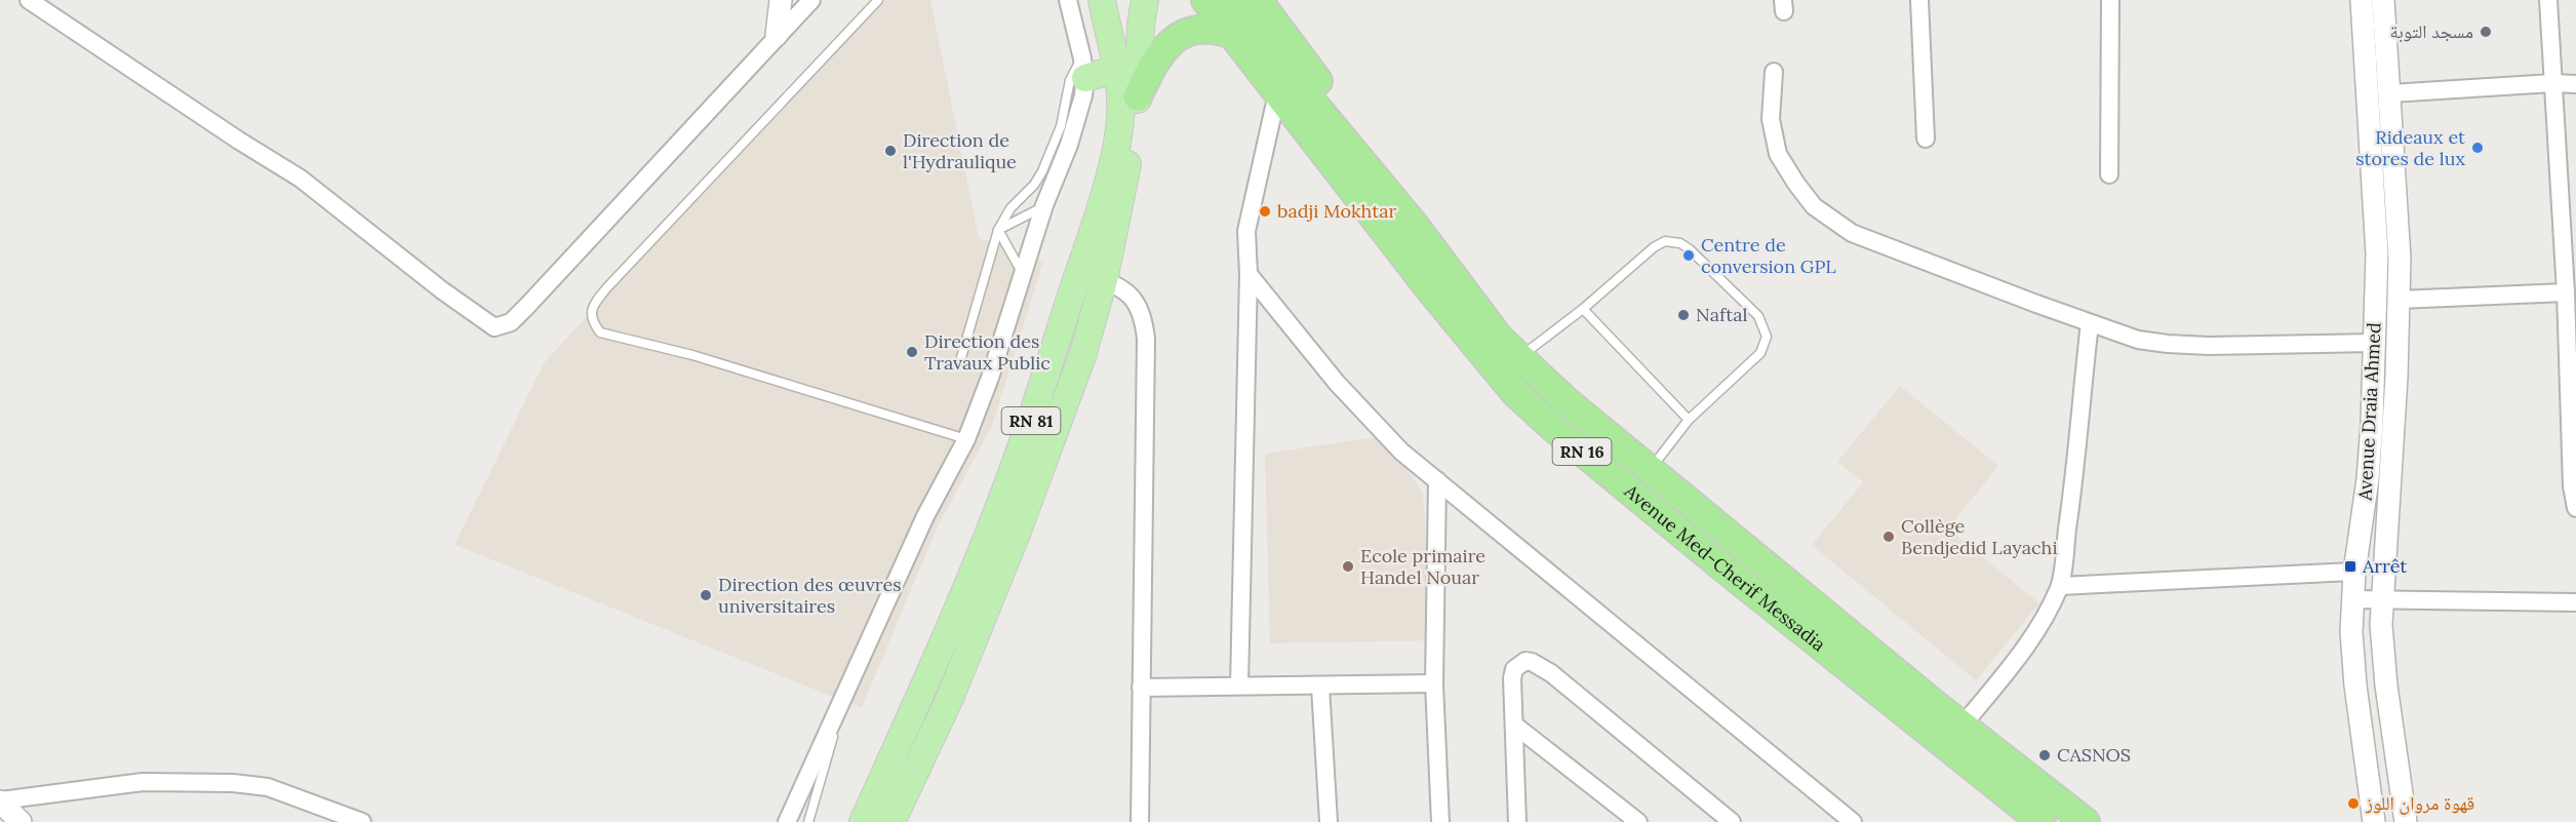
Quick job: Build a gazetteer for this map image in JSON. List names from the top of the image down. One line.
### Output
{"streets":{"highway":["RN 16","Avenue Med-Cherif Messadia"],"main road":["RN 81"],"street":["Avenue Draia Ahmed"]},"crossings":[["RN 16","Avenue Med-Cherif Messadia"]],"places":{"other":["مسجد التوبة","Rideaux et stores de lux","Direction de l'Hydraulique","badji Mokhtar","Centre de conversion GPL","Naftal","Direction des Travaux Public","Collège Bendjedid Layachi","Ecole primaire Handel Nouar","Direction des œuvres universitaires","CASNOS","قهوة مروان اللوز"],"transit":["Arrêt"]}}
